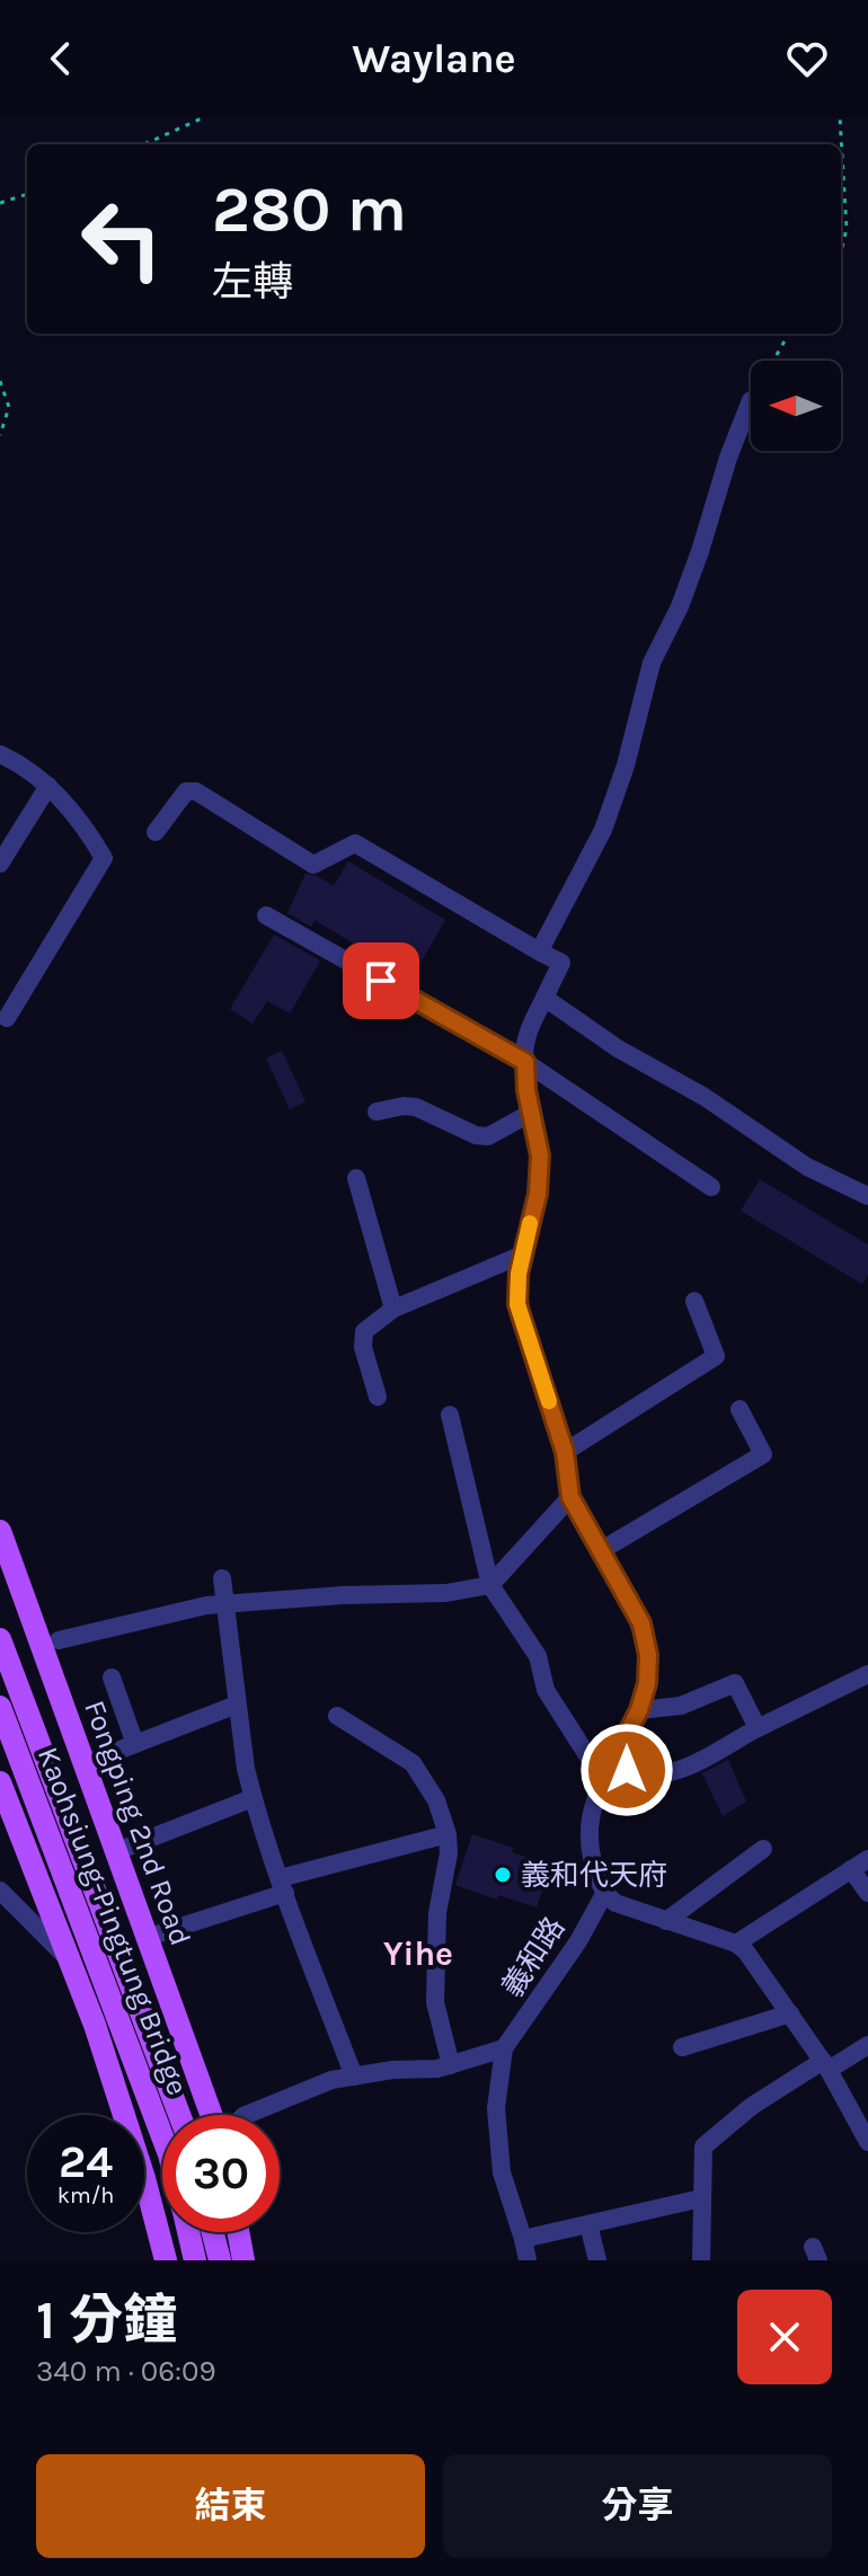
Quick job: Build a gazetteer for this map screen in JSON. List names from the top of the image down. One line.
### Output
{"streets":{"main road":["Fongping 2nd Road","Kaohsiung-Pingtung Bridge"],"street":["義和路"]},"districts":["Yihe"],"places":["義和代天府"],"north":"left","page":{"header":"Waylane","turn":["280 m","左轉"],"speed":"24 km/h","limit":"30","heading":["1 分鐘","340 m · 06:09"],"buttons":["結束","分享"]}}
